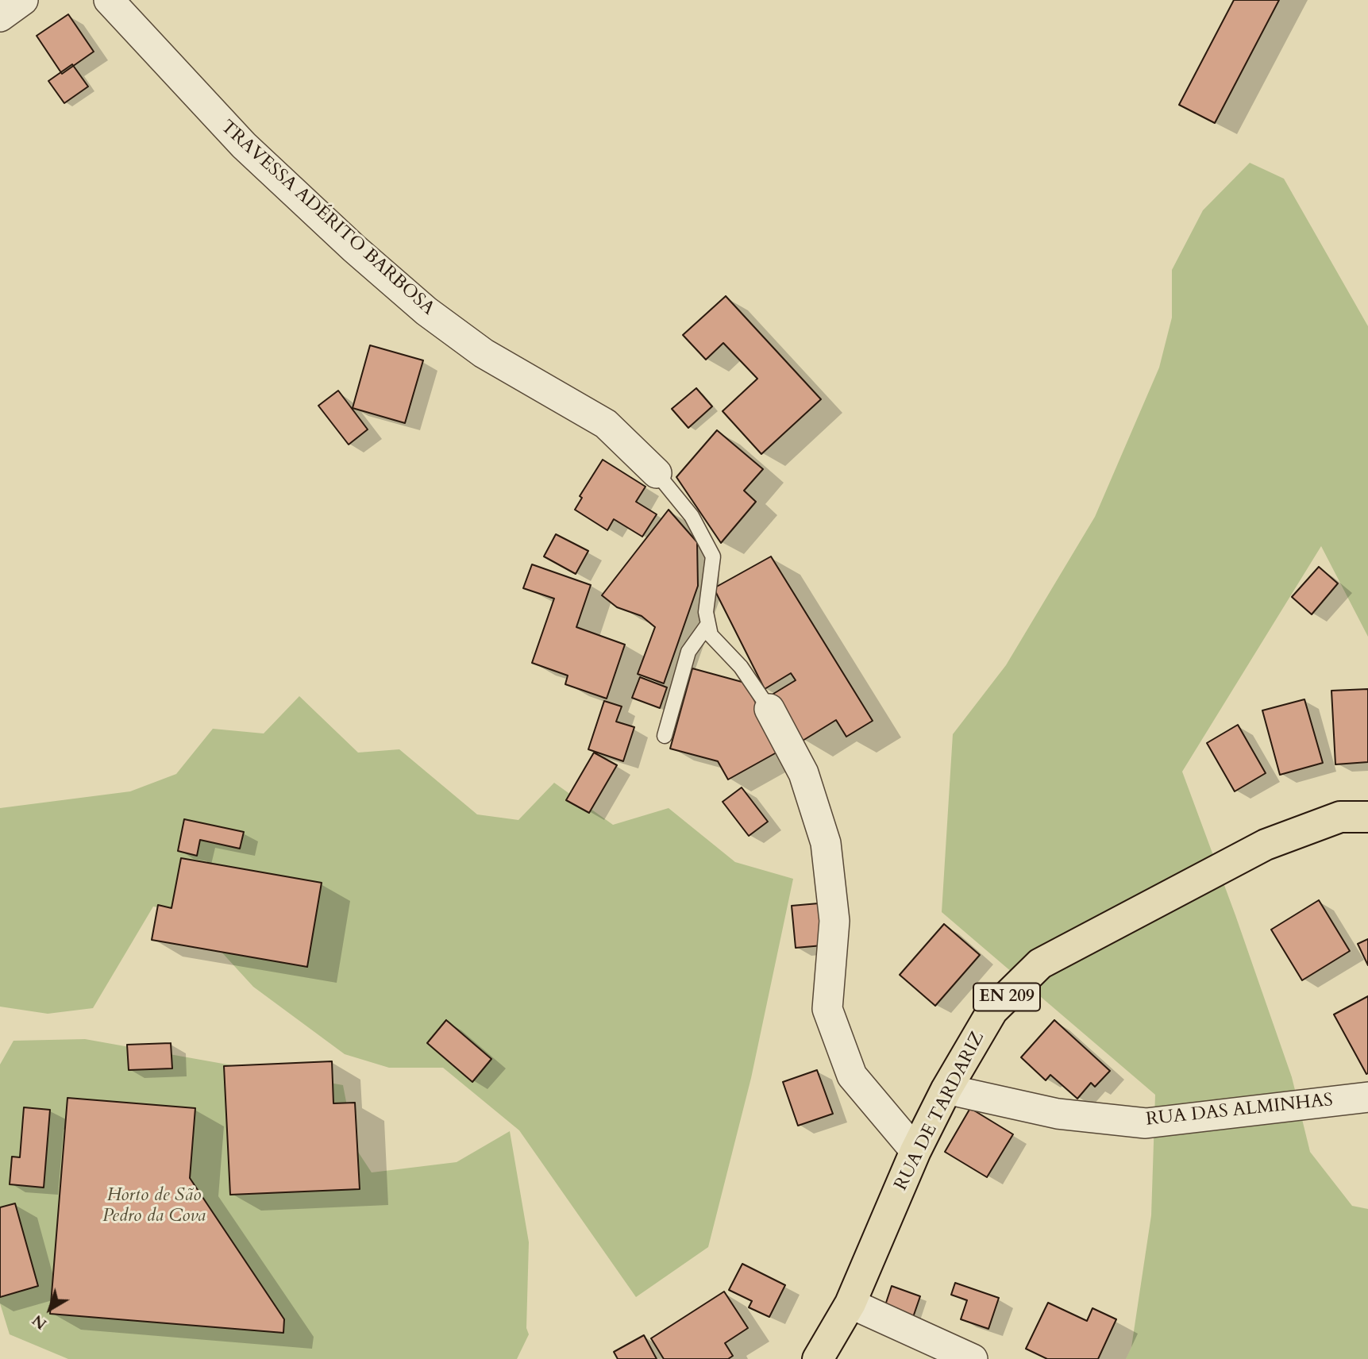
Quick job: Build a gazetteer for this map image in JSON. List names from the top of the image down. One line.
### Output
{"streets":{"main road":["EN 209","RUA DE TARDARIZ"],"street":["TRAVESSA ADÉRITO BARBOSA","RUA DAS ALMINHAS"]},"crossings":[["TRAVESSA ADÉRITO BARBOSA","RUA DE TARDARIZ"],["RUA DAS ALMINHAS","RUA DE TARDARIZ"]],"parks":["Horto de São Pedro da Cova"],"north":"bottom left"}
